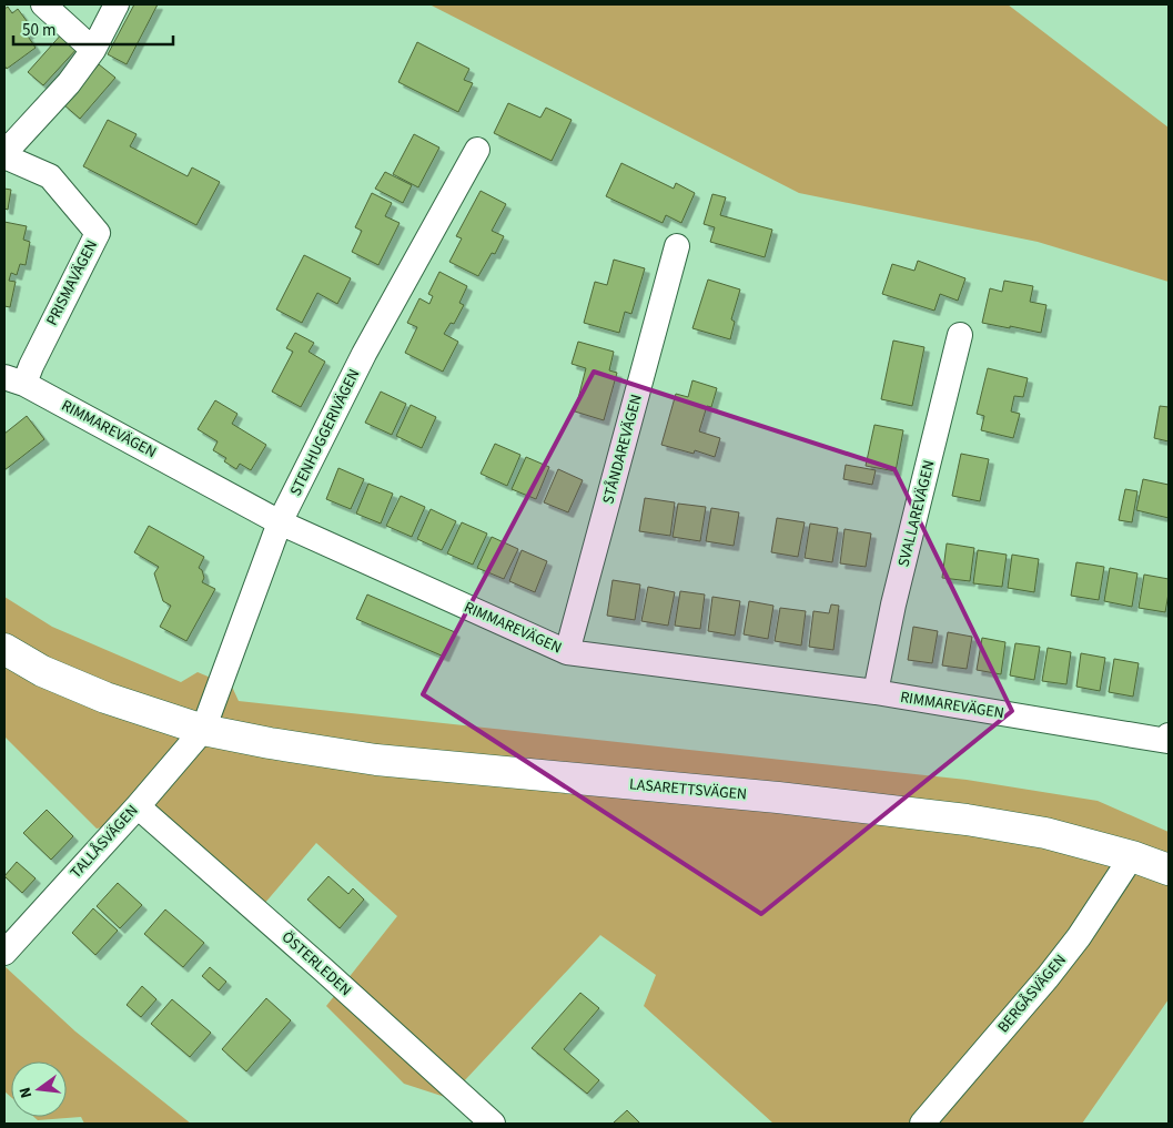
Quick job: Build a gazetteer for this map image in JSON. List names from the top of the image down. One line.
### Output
{"streets":{"street":["PRISMAVÄGEN","RIMMAREVÄGEN","STENHUGGERIVÄGEN","STÅNDAREVÄGEN","SVALLAREVÄGEN","LASARETTSVÄGEN","TALLÅSVÄGEN","ÖSTERLEDEN","BERGÅSVÄGEN"]},"crossings":[["PRISMAVÄGEN","RIMMAREVÄGEN"],["RIMMAREVÄGEN","STENHUGGERIVÄGEN"],["RIMMAREVÄGEN","STÅNDAREVÄGEN"],["RIMMAREVÄGEN","SVALLAREVÄGEN"],["STENHUGGERIVÄGEN","LASARETTSVÄGEN"],["STENHUGGERIVÄGEN","TALLÅSVÄGEN"],["LASARETTSVÄGEN","TALLÅSVÄGEN"],["LASARETTSVÄGEN","BERGÅSVÄGEN"],["TALLÅSVÄGEN","ÖSTERLEDEN"]],"scale_bar":"50 m","north":"left"}
